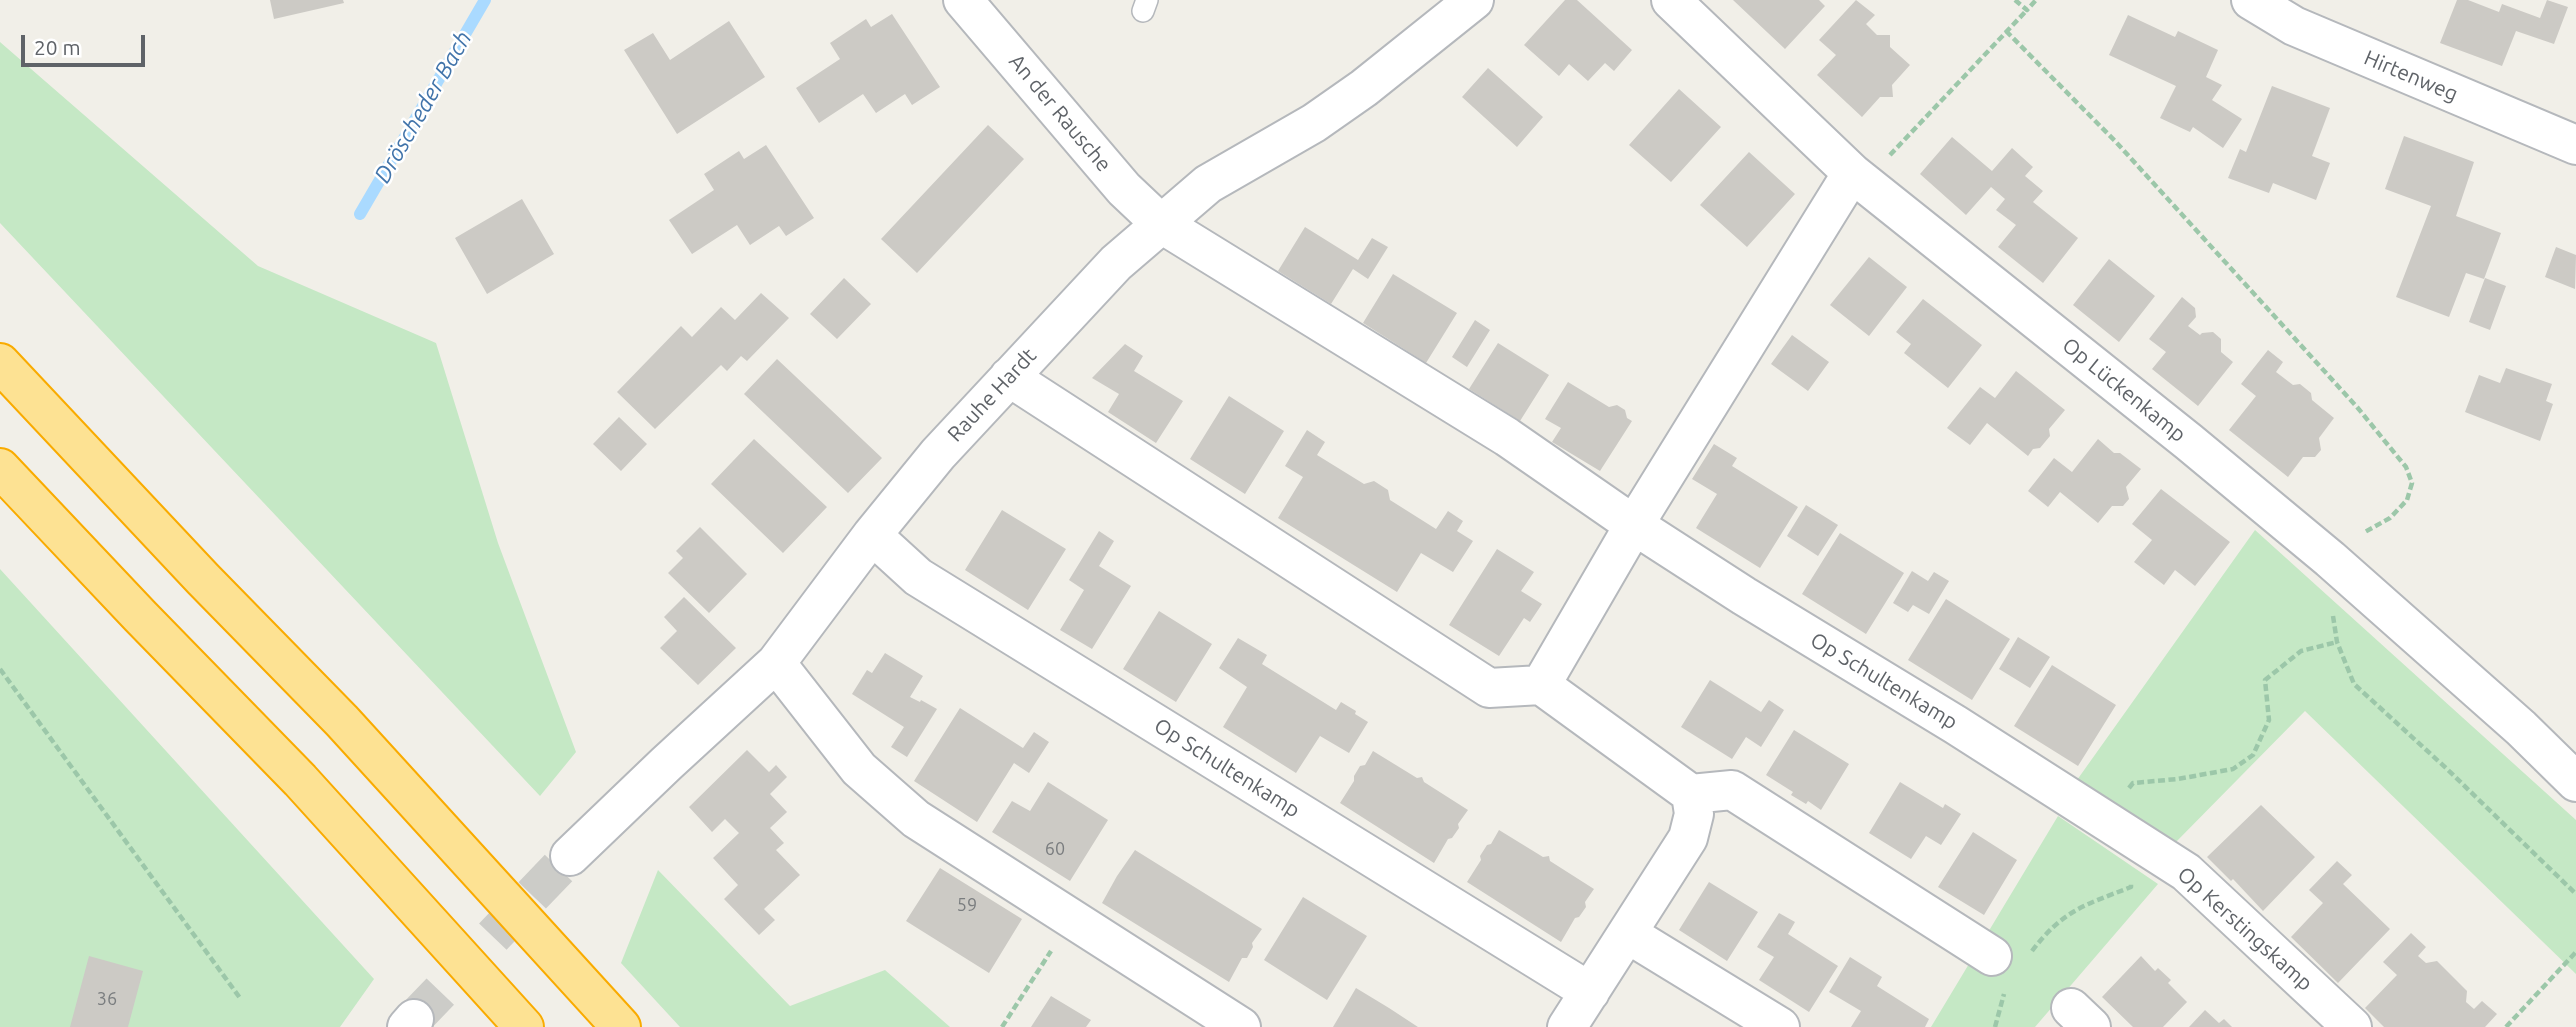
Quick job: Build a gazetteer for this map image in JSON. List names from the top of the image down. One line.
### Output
{"streets":{"street":["Hirtenweg","An der Rausche","Op Lückenkamp","Rauhe Hardt","Op Schultenkamp","Op Kerstingskamp"]},"crossings":[["An der Rausche","Rauhe Hardt"],["An der Rausche","Op Schultenkamp"],["Rauhe Hardt","Op Schultenkamp"],["Op Schultenkamp","Op Kerstingskamp"]],"water":["Dröscheder Bach"],"house_numbers":["60","59","36"],"scale_bar":"20 m"}
